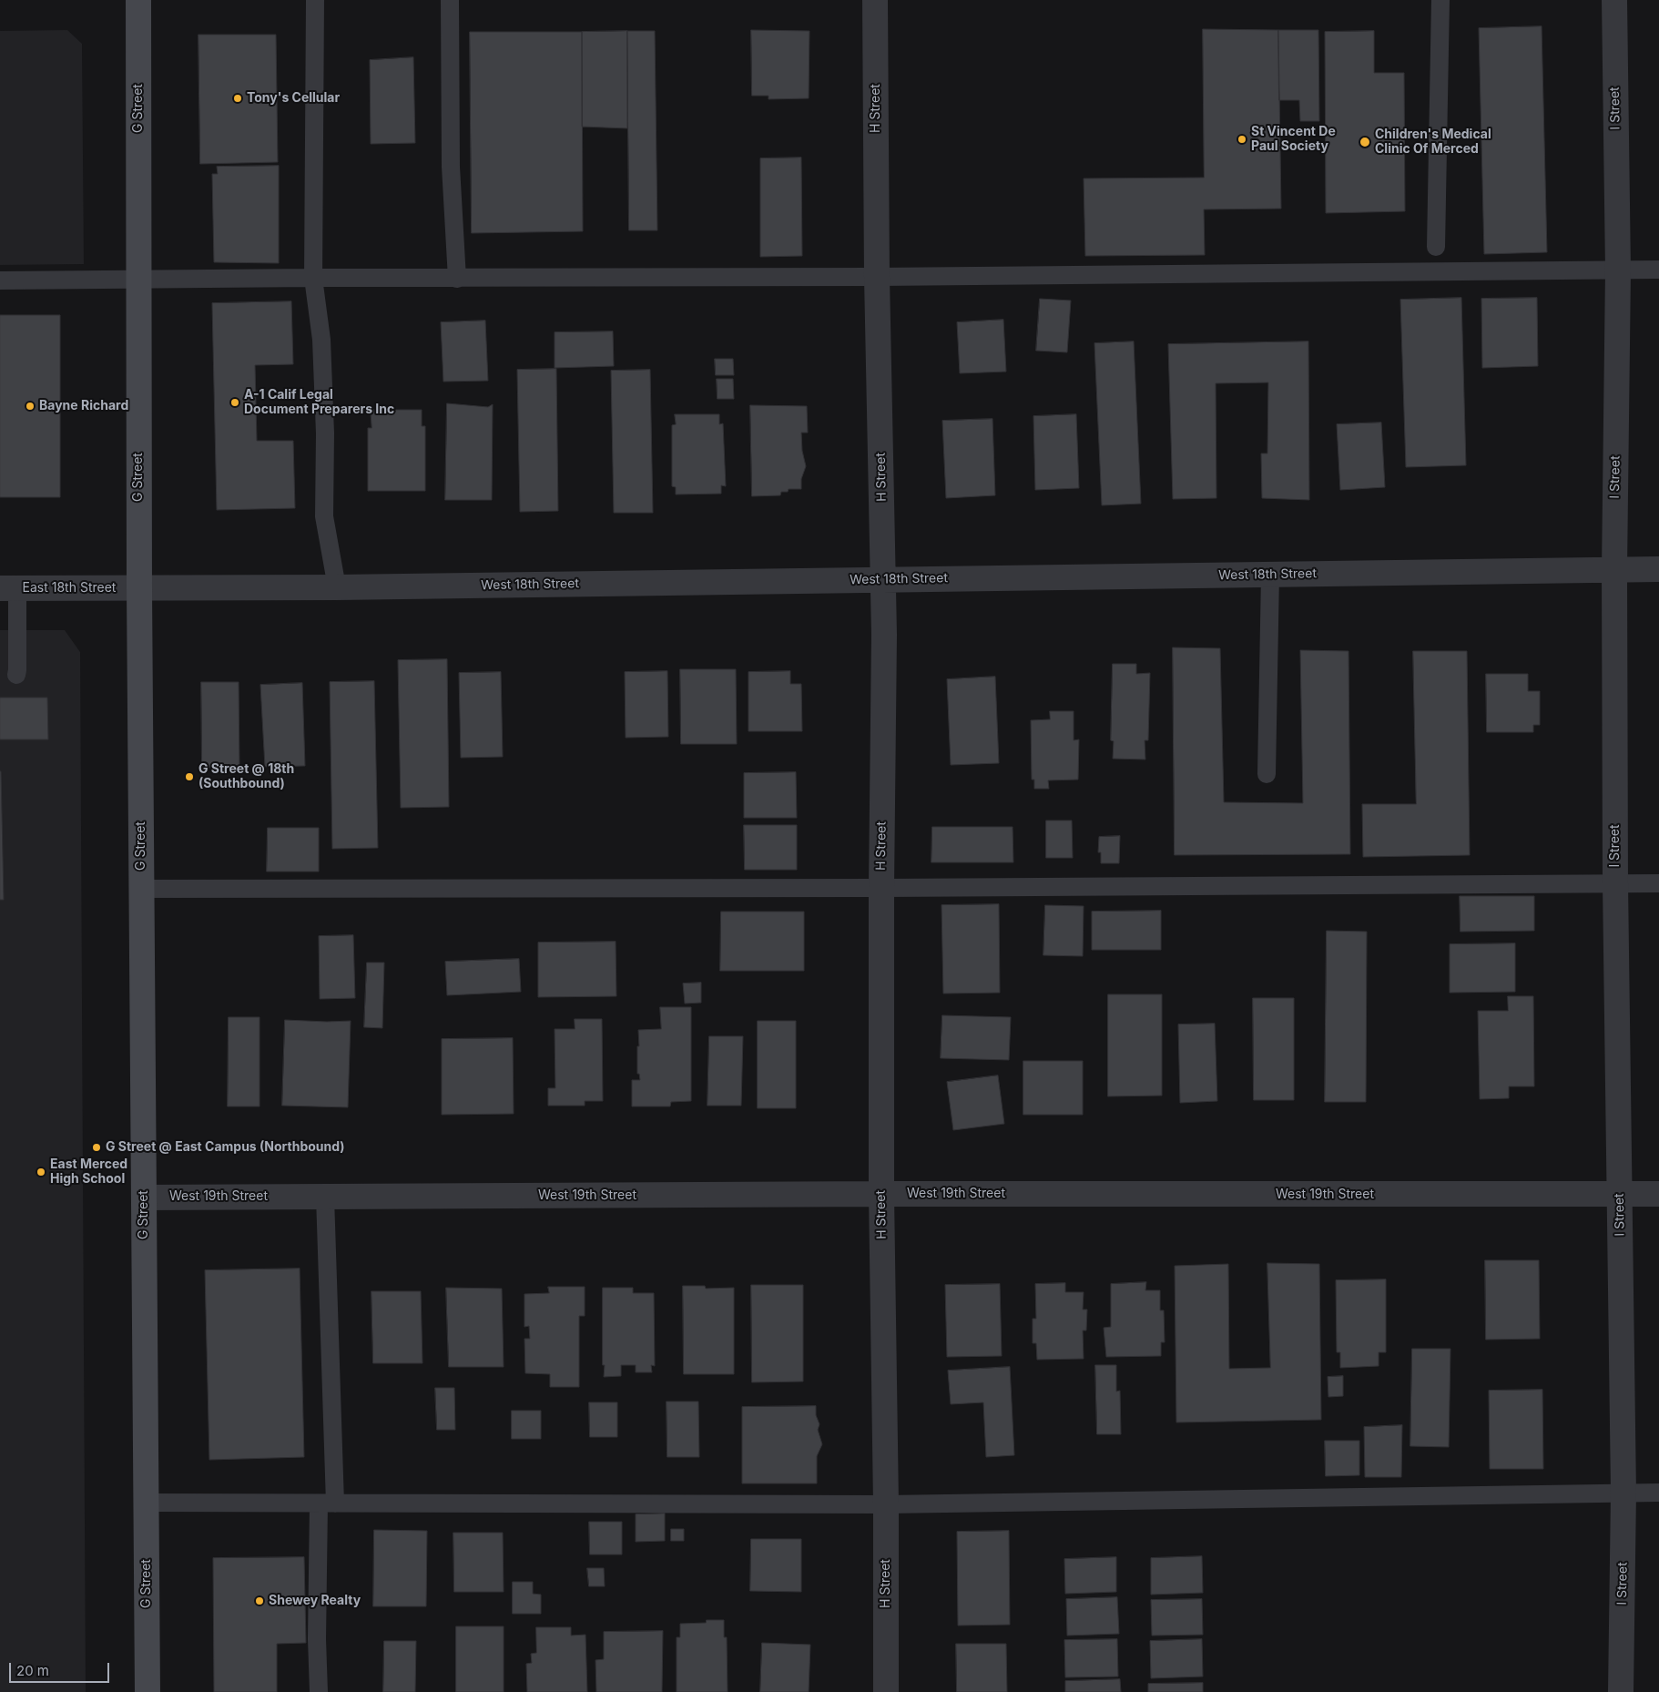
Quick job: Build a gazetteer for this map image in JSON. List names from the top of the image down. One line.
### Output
{"streets":{"main road":["G Street"],"street":["H Street","I Street","West 18th Street","East 18th Street","West 19th Street"]},"crossings":[["G Street","West 18th Street"],["G Street","East 18th Street"],["G Street","West 19th Street"],["H Street","West 18th Street"],["H Street","West 19th Street"],["I Street","West 18th Street"],["I Street","West 19th Street"],["West 18th Street","East 18th Street"]],"places":["Tony's Cellular","St Vincent De Paul Society","Children's Medical Clinic Of Merced","A-1 Calif Legal Document Preparers Inc","Bayne Richard","G Street @ 18th (Southbound)","G Street @ East Campus (Northbound)","East Merced High School","Shewey Realty"],"scale_bar":"20 m"}
